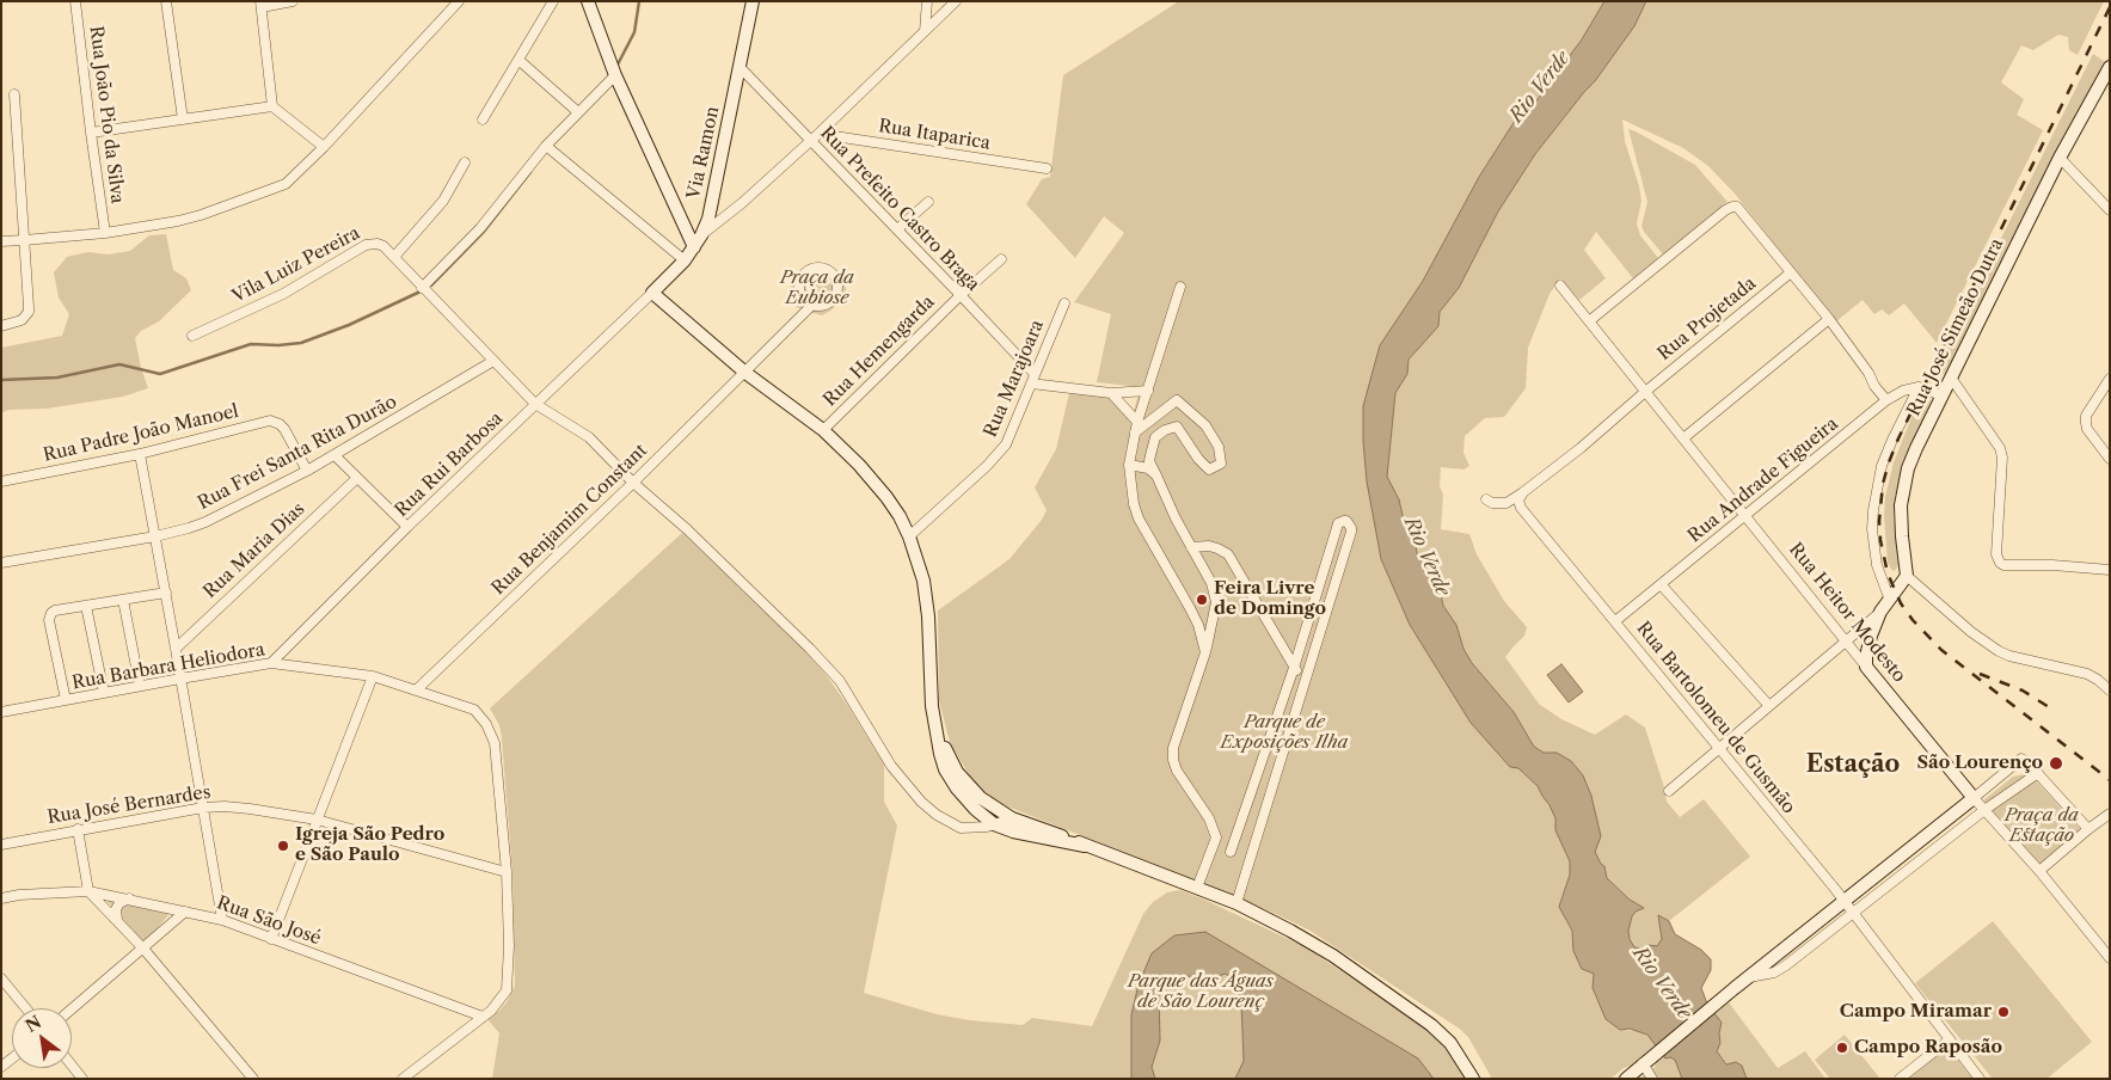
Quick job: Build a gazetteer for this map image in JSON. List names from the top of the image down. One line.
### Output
{"streets":{"main road":["Via Ramon","Rua José Simeão Dutra","Rua Heitor Modesto"],"street":["Rua João Pio da Silva","Rua Itaparica","Rua Prefeito Castro Braga","Vila Luiz Pereira","Rua Projetada","Rua Hemengarda","Rua Marajoara","Rua Padre João Manoel","Rua Frei Santa Rita Durão","Rua Rui Barbosa","Rua Andrade Figueira","Rua Benjamim Constant","Rua Maria Dias","Rua Barbara Heliodora","Rua Bartolomeu de Gusmão","Rua José Bernardes","Rua São José"]},"crossings":[["Via Ramon","Rua Prefeito Castro Braga"],["Via Ramon","Rua Rui Barbosa"],["Rua Prefeito Castro Braga","Rua Hemengarda"],["Rua Prefeito Castro Braga","Rua Marajoara"],["Rua Projetada","Rua Heitor Modesto"],["Rua Padre João Manoel","Rua Frei Santa Rita Durão"],["Rua Rui Barbosa","Rua Barbara Heliodora"],["Rua Andrade Figueira","Rua Heitor Modesto"],["Rua Andrade Figueira","Rua Bartolomeu de Gusmão"],["Rua Benjamim Constant","Rua Barbara Heliodora"],["Rua Barbara Heliodora","Rua José Bernardes"]],"districts":["Estação"],"water":["Rio Verde"],"parks":["Praça da Eubiose","Parque de Exposições Ilha","Praça da Estação","Parque das Águas de São Lourenç"],"places":["Feira Livre de Domingo","São Lourenço","Igreja São Pedro e São Paulo","Campo Miramar","Campo Raposão"],"north":"top left"}
